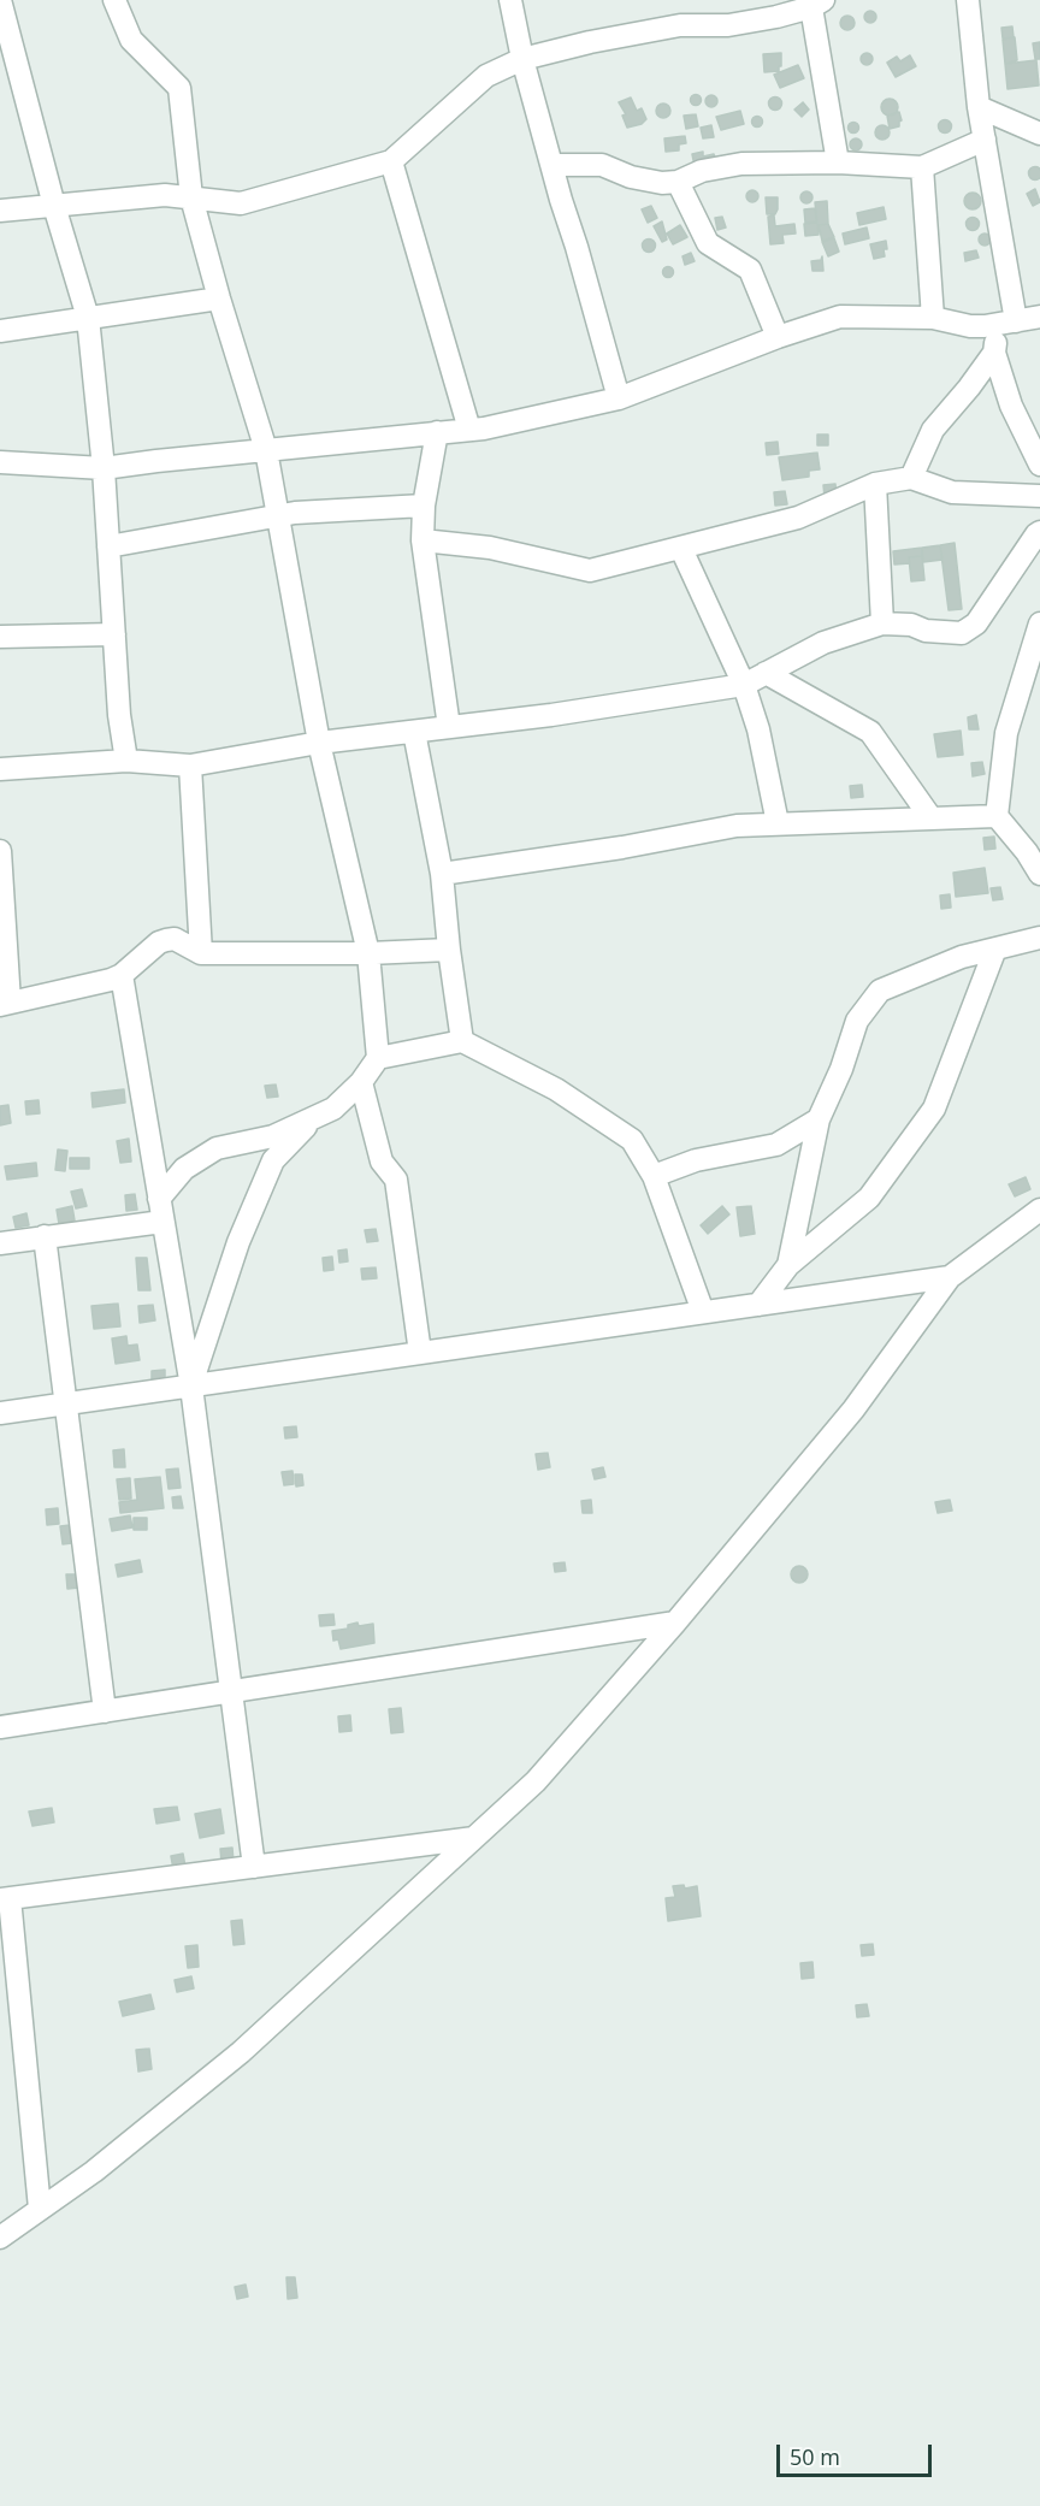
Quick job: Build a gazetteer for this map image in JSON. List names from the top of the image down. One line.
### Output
{"scale_bar":"50 m"}
